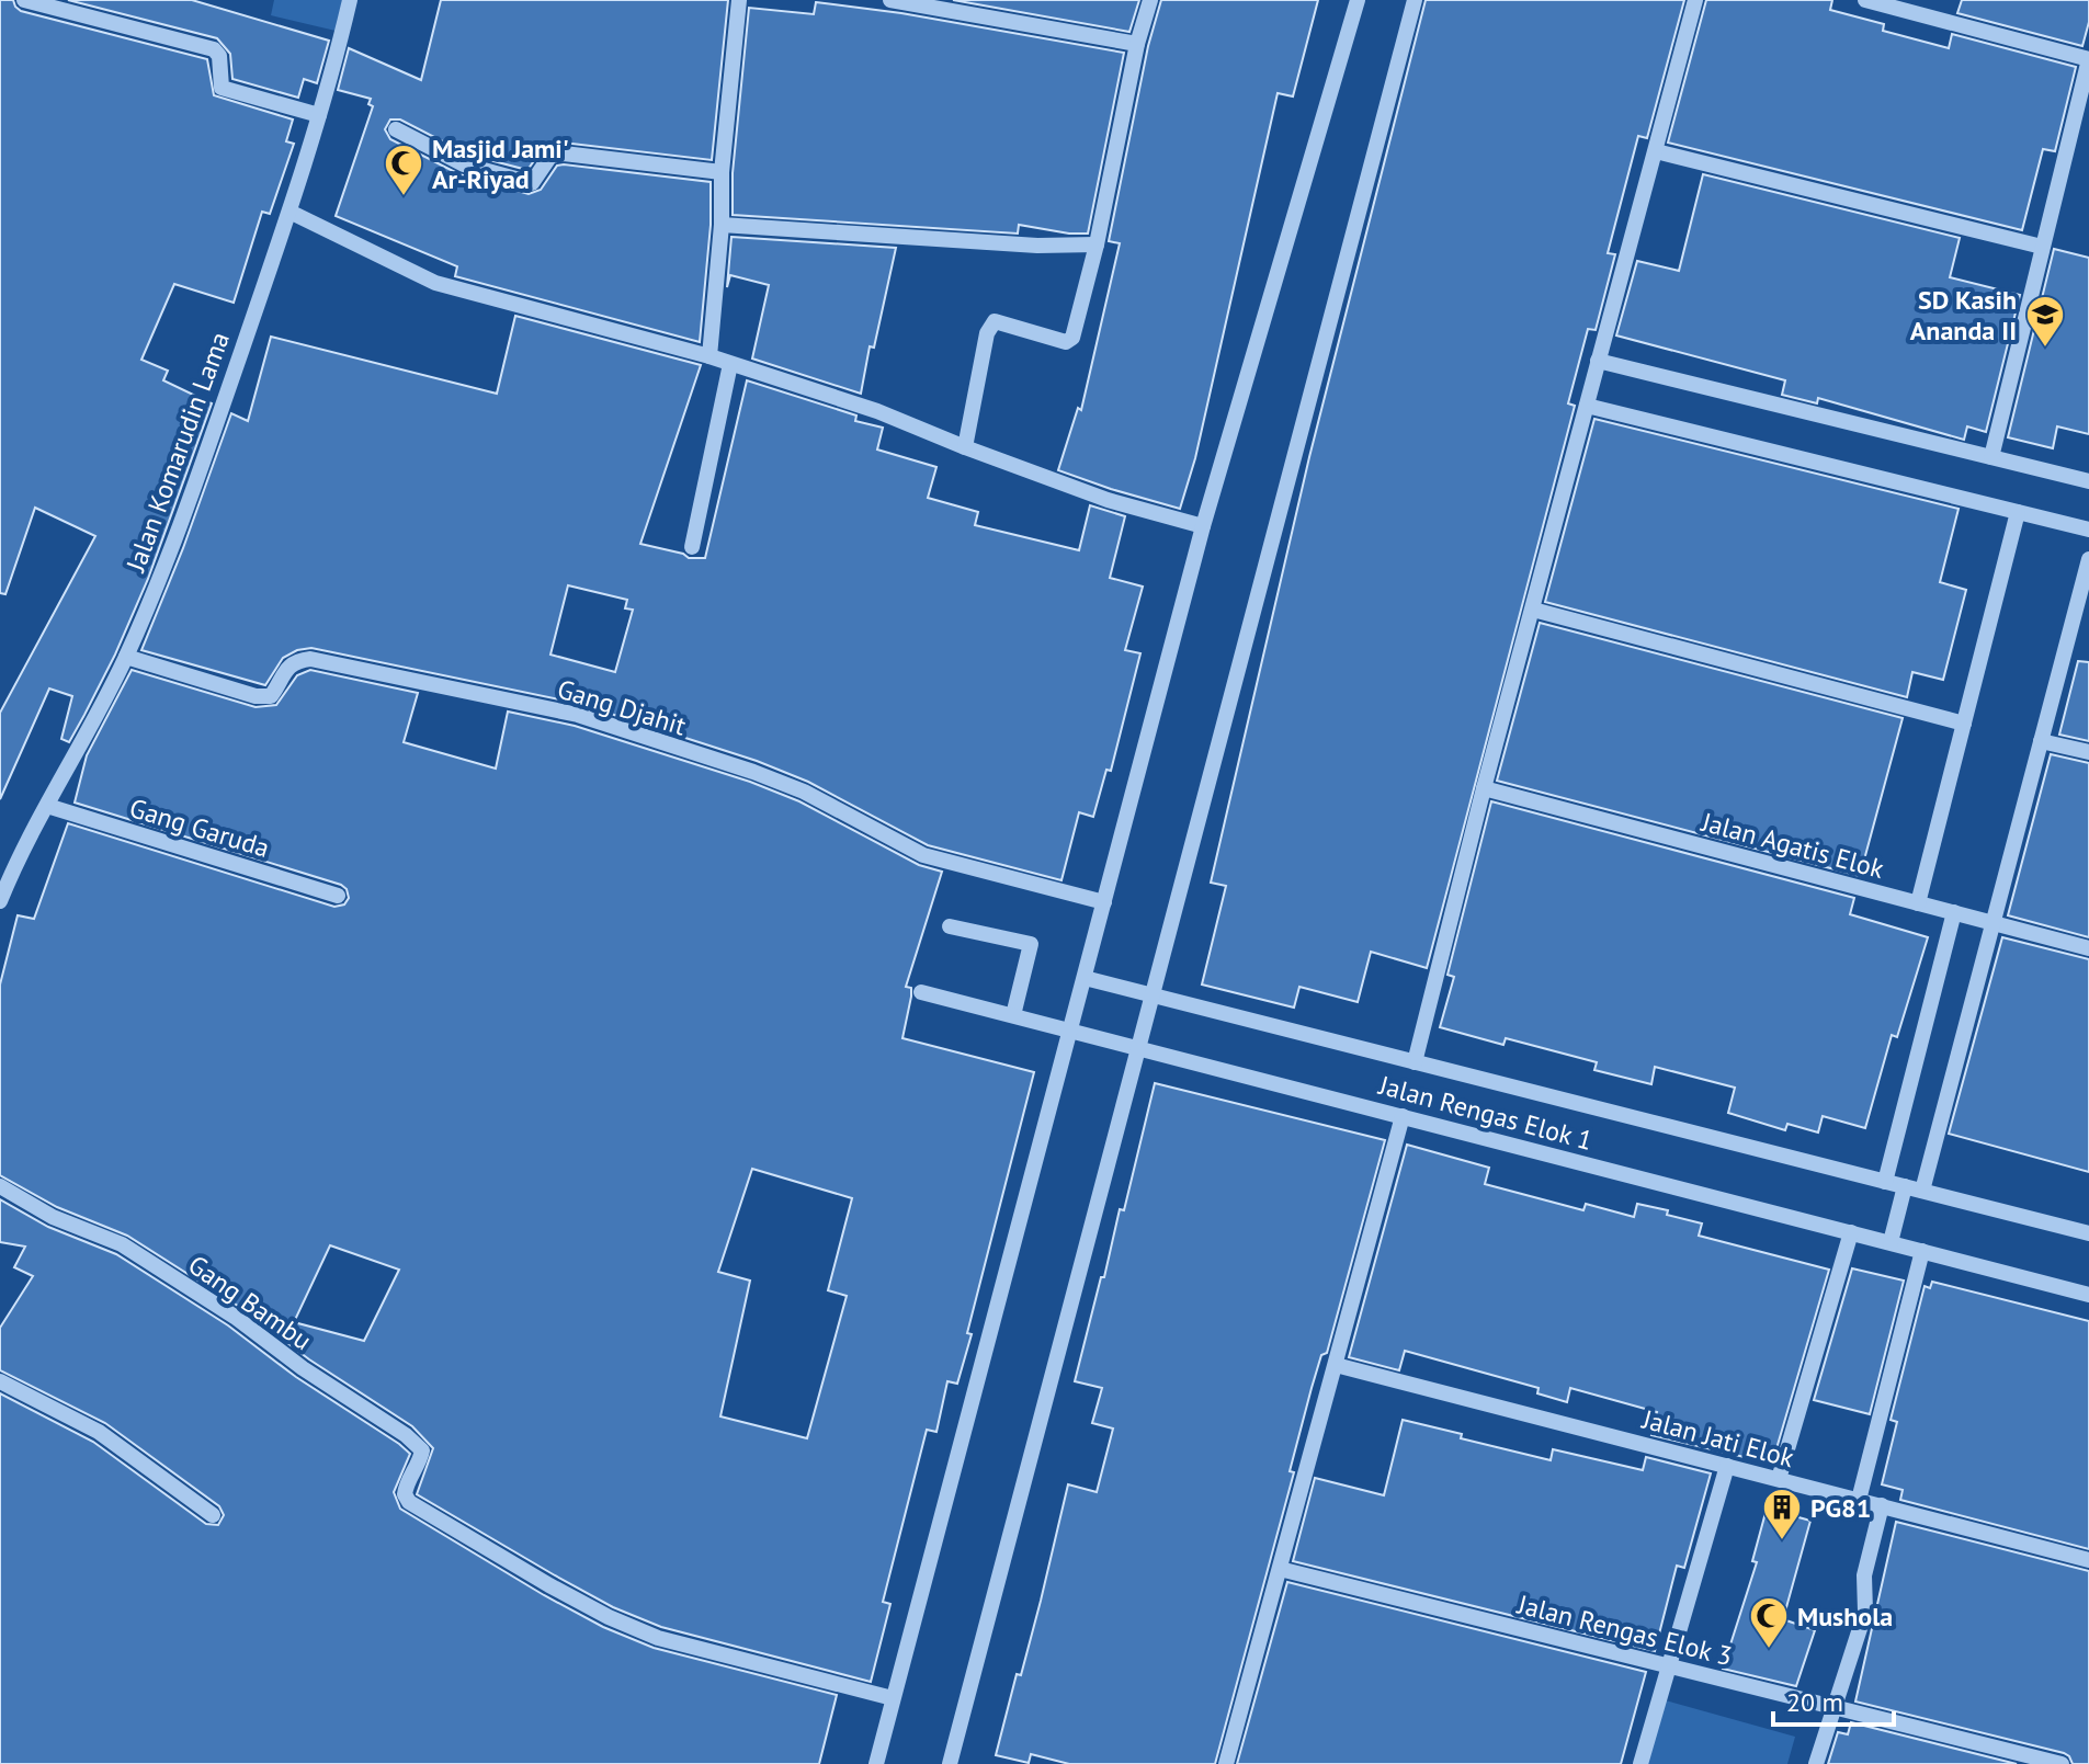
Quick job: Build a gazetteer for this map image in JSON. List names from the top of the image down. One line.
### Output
{"streets":{"street":["Jalan Komarudin Lama","Gang Djahit","Gang Garuda","Jalan Agatis Elok","Jalan Rengas Elok 1","Gang Bambu","Jalan Jati Elok","Jalan Rengas Elok 3"]},"crossings":[["Jalan Komarudin Lama","Gang Djahit"],["Jalan Komarudin Lama","Gang Garuda"]],"places":{"mosque":["Masjid Jami' Ar-Riyad","Mushola"],"school or university":["SD Kasih Ananda II"],"building":["PG81"]},"scale_bar":"20 m"}
